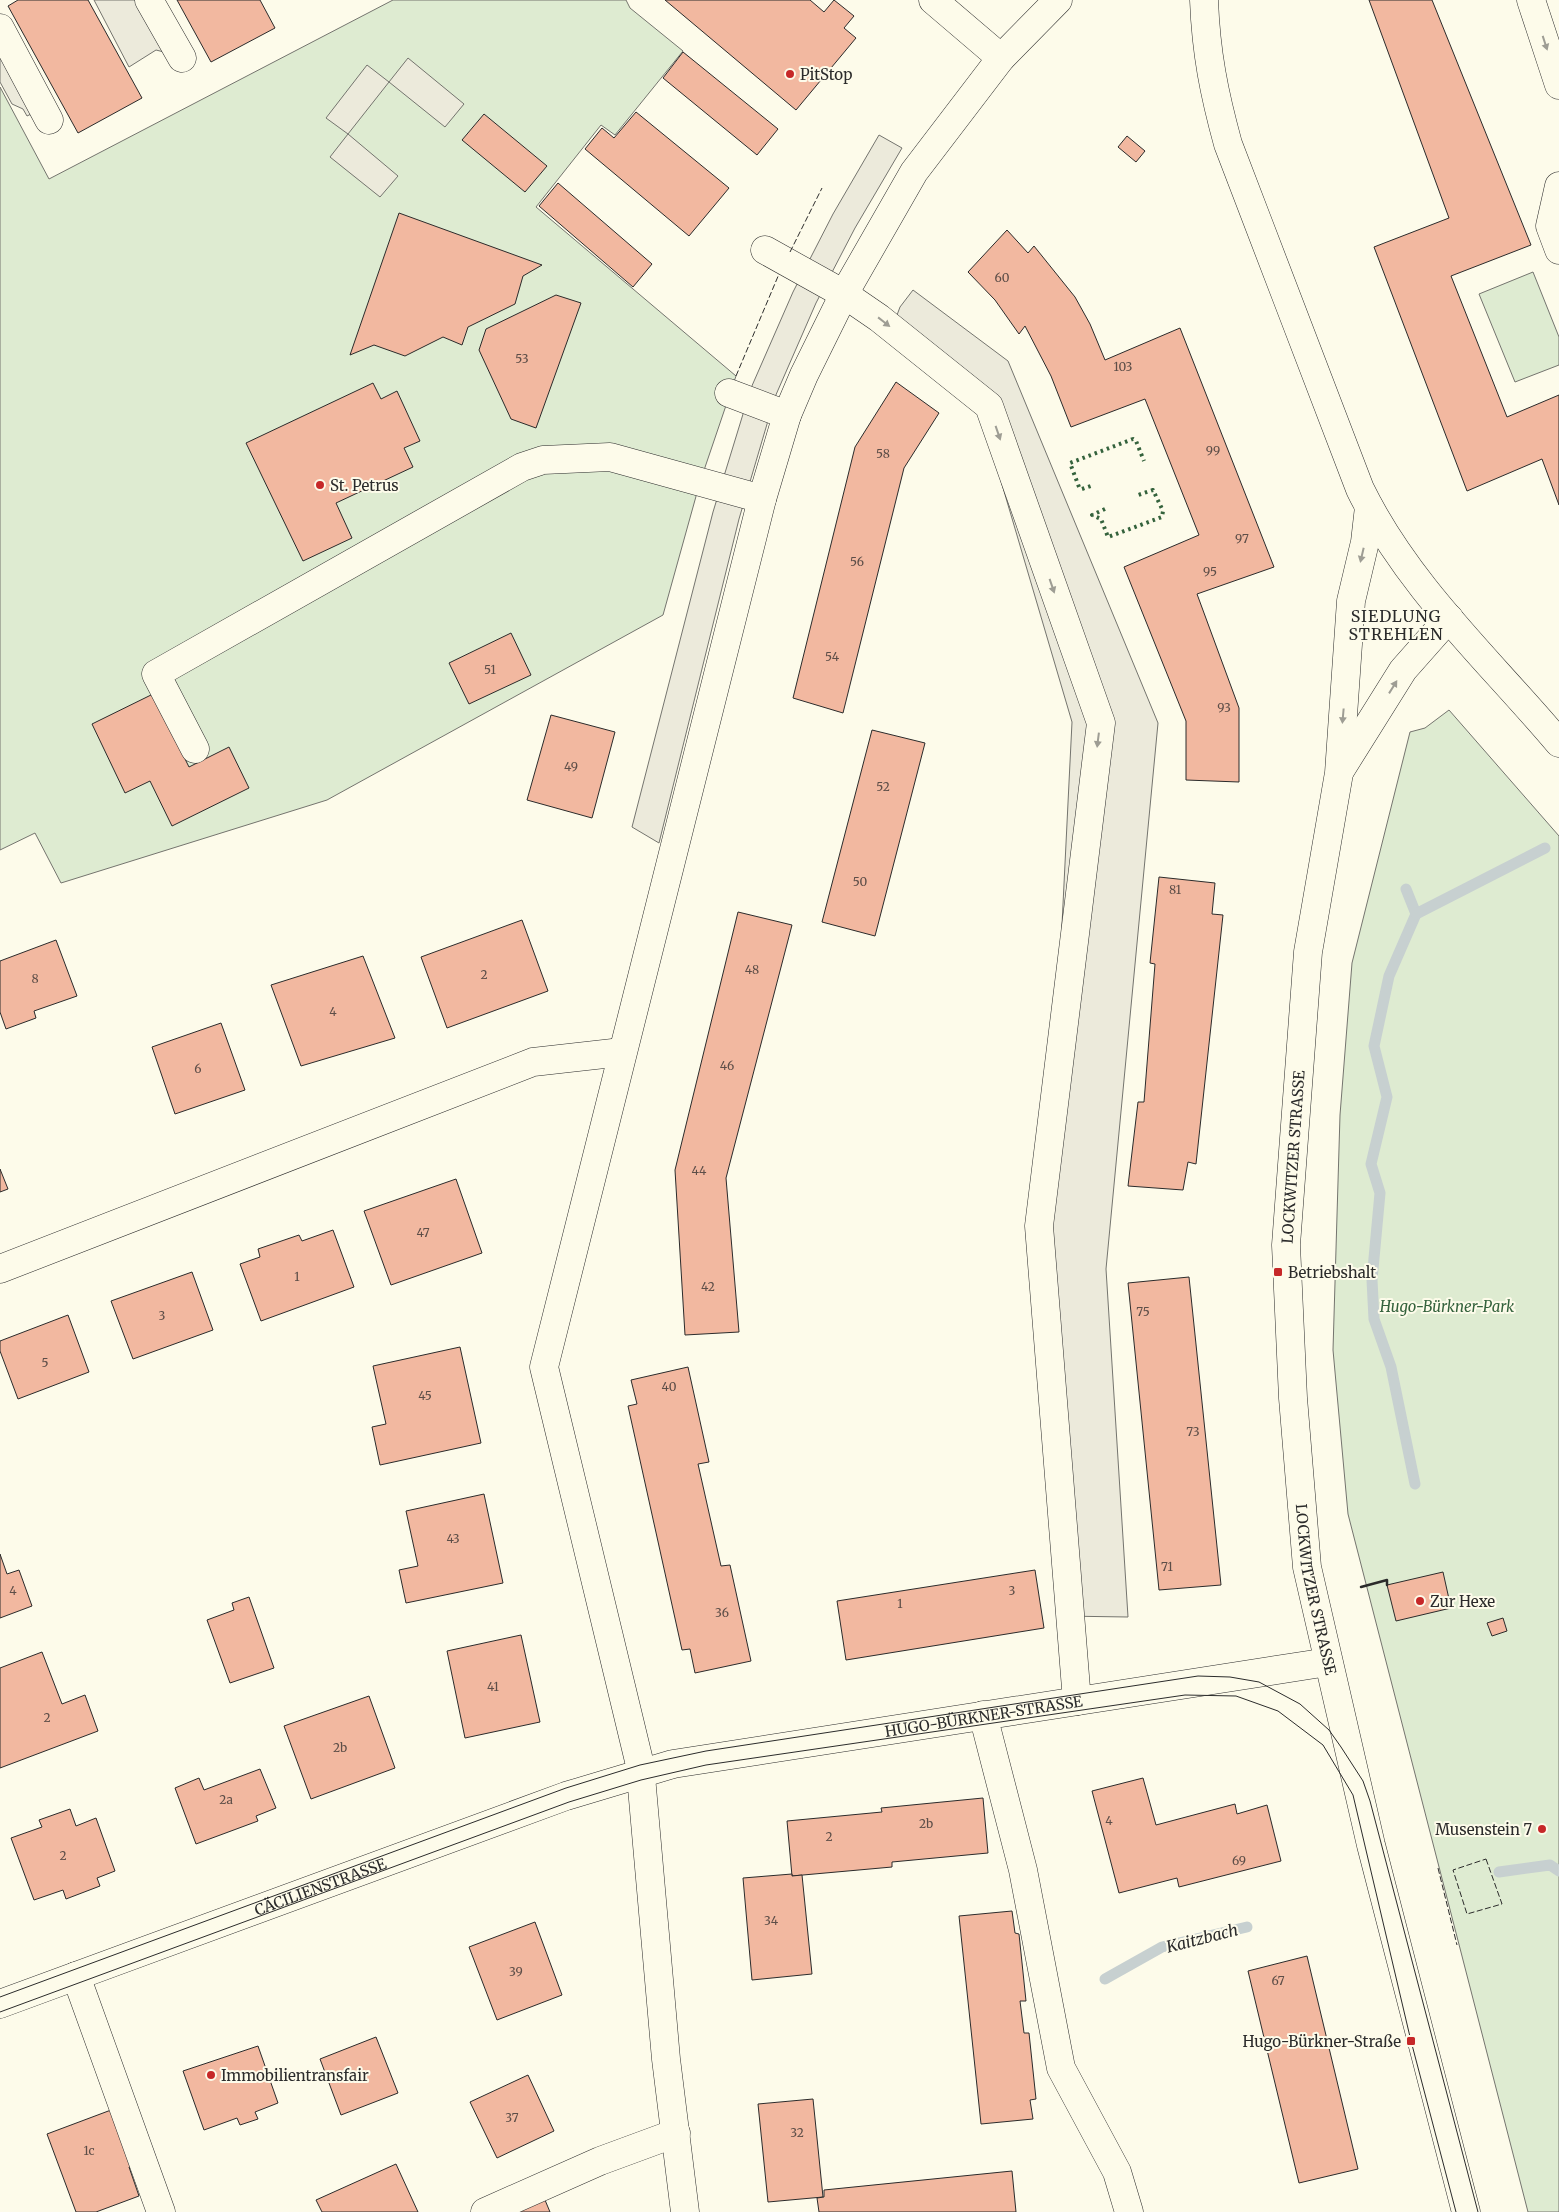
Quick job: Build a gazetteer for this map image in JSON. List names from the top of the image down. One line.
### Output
{"streets":{"street":["LOCKWITZER STRASSE","HUGO-BÜRKNER-STRASSE","CÄCILIENSTRASSE"]},"crossings":[["LOCKWITZER STRASSE","HUGO-BÜRKNER-STRASSE"],["HUGO-BÜRKNER-STRASSE","CÄCILIENSTRASSE"]],"districts":["SIEDLUNG STREHLEN"],"water":["Kaitzbach"],"parks":["Hugo-Bürkner-Park"],"places":{"other":["PitStop","St. Petrus","Zur Hexe","Musenstein 7","Immobilientransfair"],"transit":["Betriebshalt","Hugo-Bürkner-Straße"]},"house_numbers":["60","53","103","99","58","97","56","95","54","51","93","49","52","50","81","48","2","8","4","46","6","44","47","1","42","75","3","5","40","45","73","43","71","4","3","1","36","41","2","2b","2a","4","2b","2","2","69","34","39","67","37","32","1c"]}
